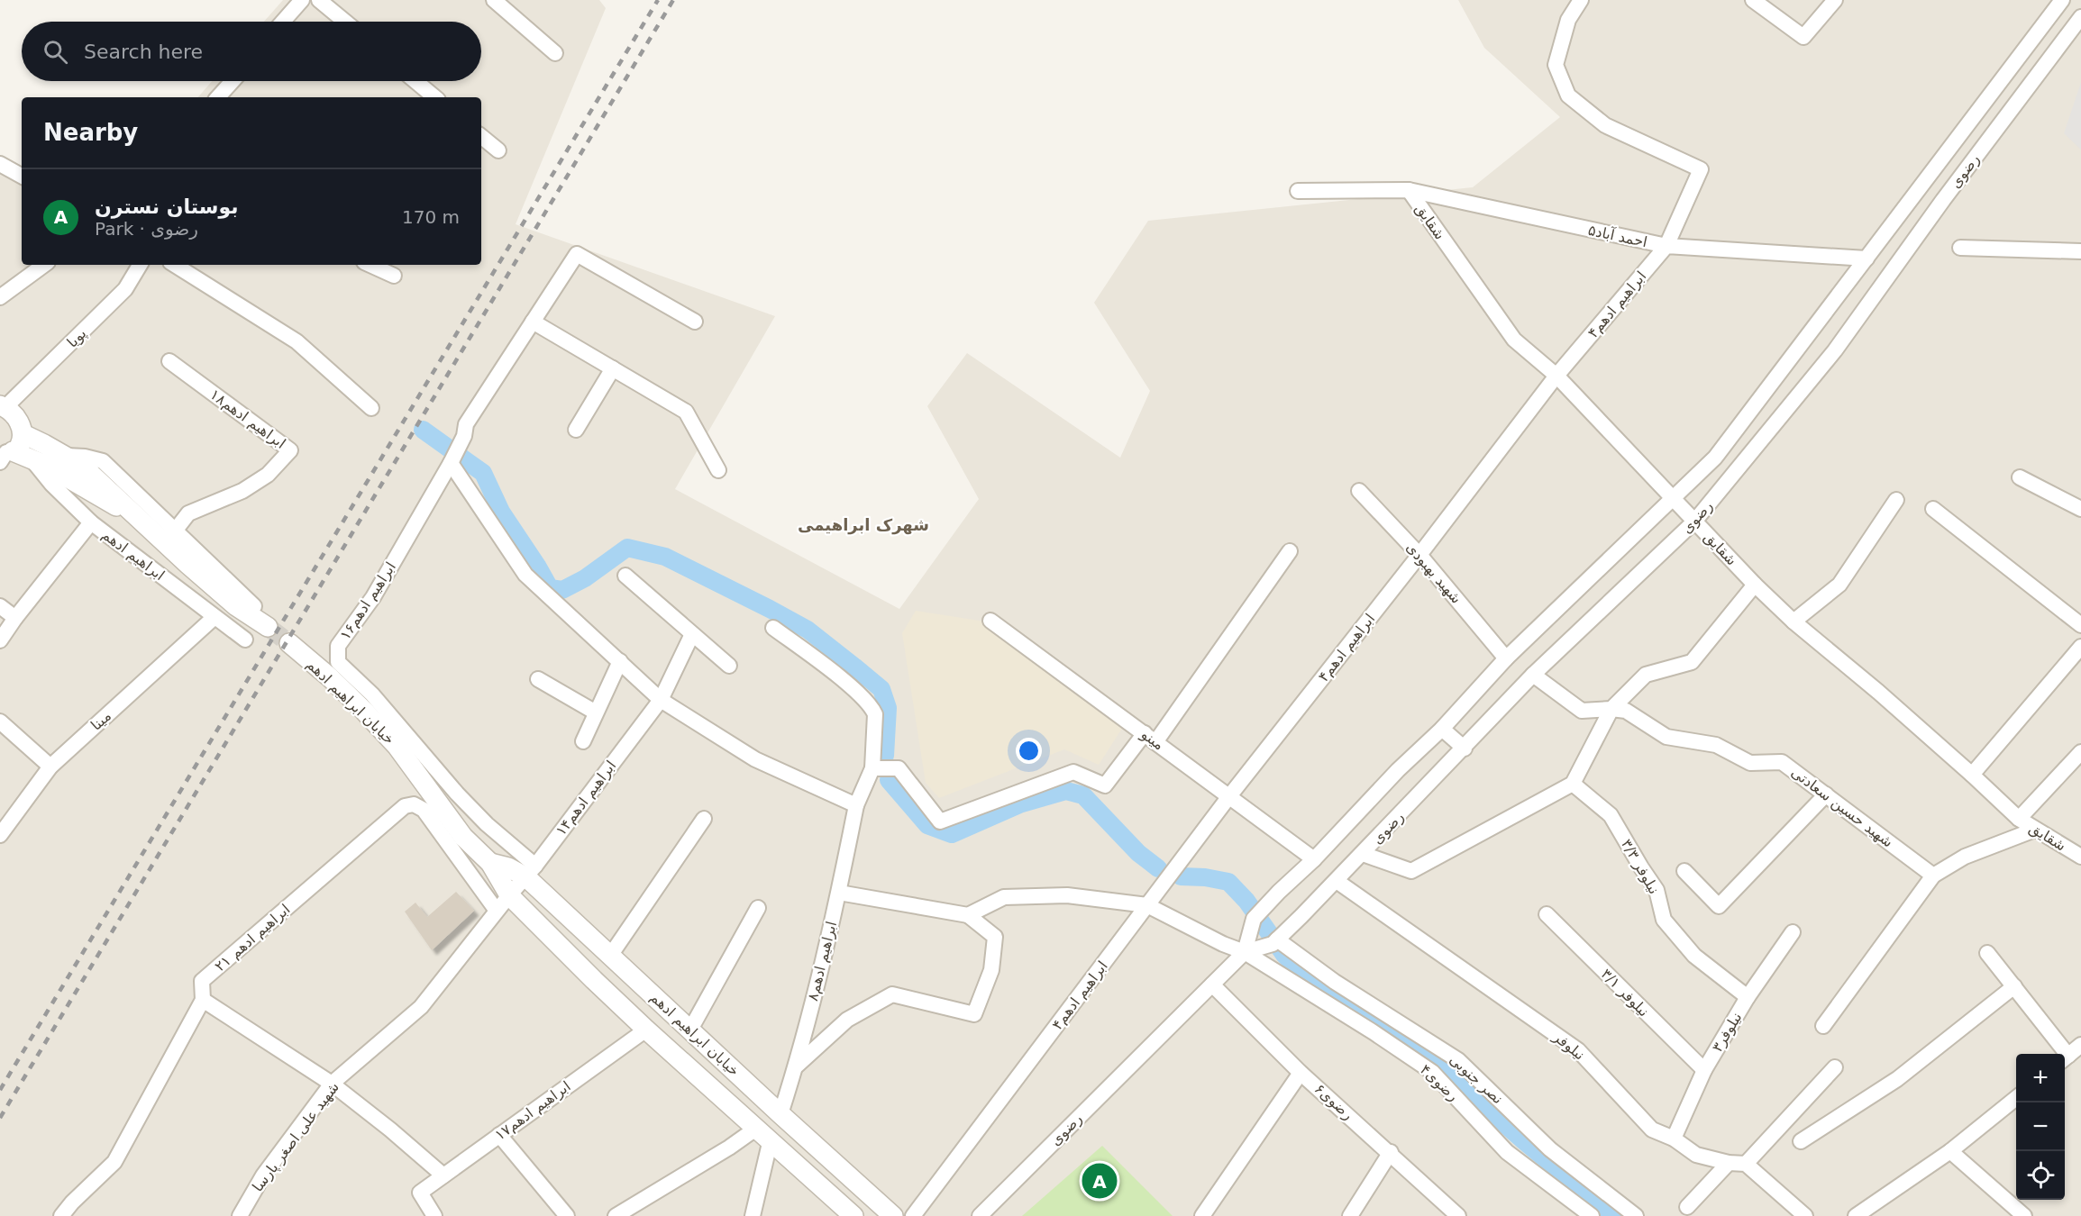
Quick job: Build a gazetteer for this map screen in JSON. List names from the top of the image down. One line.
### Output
{"streets":{"street":["رضوی","شقایق","احمد آباد۵","ابراهیم ادهم۴","پویا","ابراهیم ادهم۱۸","ابراهیم ادهم","شهید بهبودی","ابراهیم ادهم۱۶","خیابان ابراهیم ادهم","مینا","مینو","ابراهیم ادهم۱۴","شهید حسین سعادتی","نیلوفر ۳/۳","ابراهیم ادهم ۲۱","ابراهیم ادهم۸","نیلوفر ۳/۱","نیلوفر۳","نیلوفر","نصر جنوبی","رضوی۴","رضوی۶","ابراهیم ادهم۱۷","شهید علی اصغر پارسا"]},"crossings":[["رضوی","شقایق"],["رضوی","شهید بهبودی"],["رضوی","مینو"],["رضوی","نیلوفر"],["رضوی","نصر جنوبی"],["رضوی","رضوی۴"],["رضوی","رضوی۶"],["شقایق","احمد آباد۵"],["شقایق","ابراهیم ادهم۴"],["احمد آباد۵","ابراهیم ادهم۴"],["ابراهیم ادهم۴","شهید بهبودی"],["ابراهیم ادهم۴","مینو"],["ابراهیم ادهم۴","رضوی۴"],["ابراهیم ادهم","مینا"],["ابراهیم ادهم۱۶","خیابان ابراهیم ادهم"],["ابراهیم ادهم۱۶","ابراهیم ادهم۱۴"],["خیابان ابراهیم ادهم","ابراهیم ادهم۱۴"],["خیابان ابراهیم ادهم","ابراهیم ادهم۸"],["خیابان ابراهیم ادهم","ابراهیم ادهم۱۷"],["خیابان ابراهیم ادهم","شهید علی اصغر پارسا"],["ابراهیم ادهم۱۴","شهید علی اصغر پارسا"],["نیلوفر ۳/۳","نیلوفر۳"],["ابراهیم ادهم ۲۱","شهید علی اصغر پارسا"],["نیلوفر ۳/۱","نیلوفر۳"],["نیلوفر۳","نیلوفر"]],"districts":["شهرک ابراهیمی"],"page":{"search":"Search here","heading":"Nearby","list":[{"mark":"A","name":"بوستان نسترن","note":"Park · رضوی","value":"170 m"}],"map_buttons":["+","−"],"pins":"A"}}
